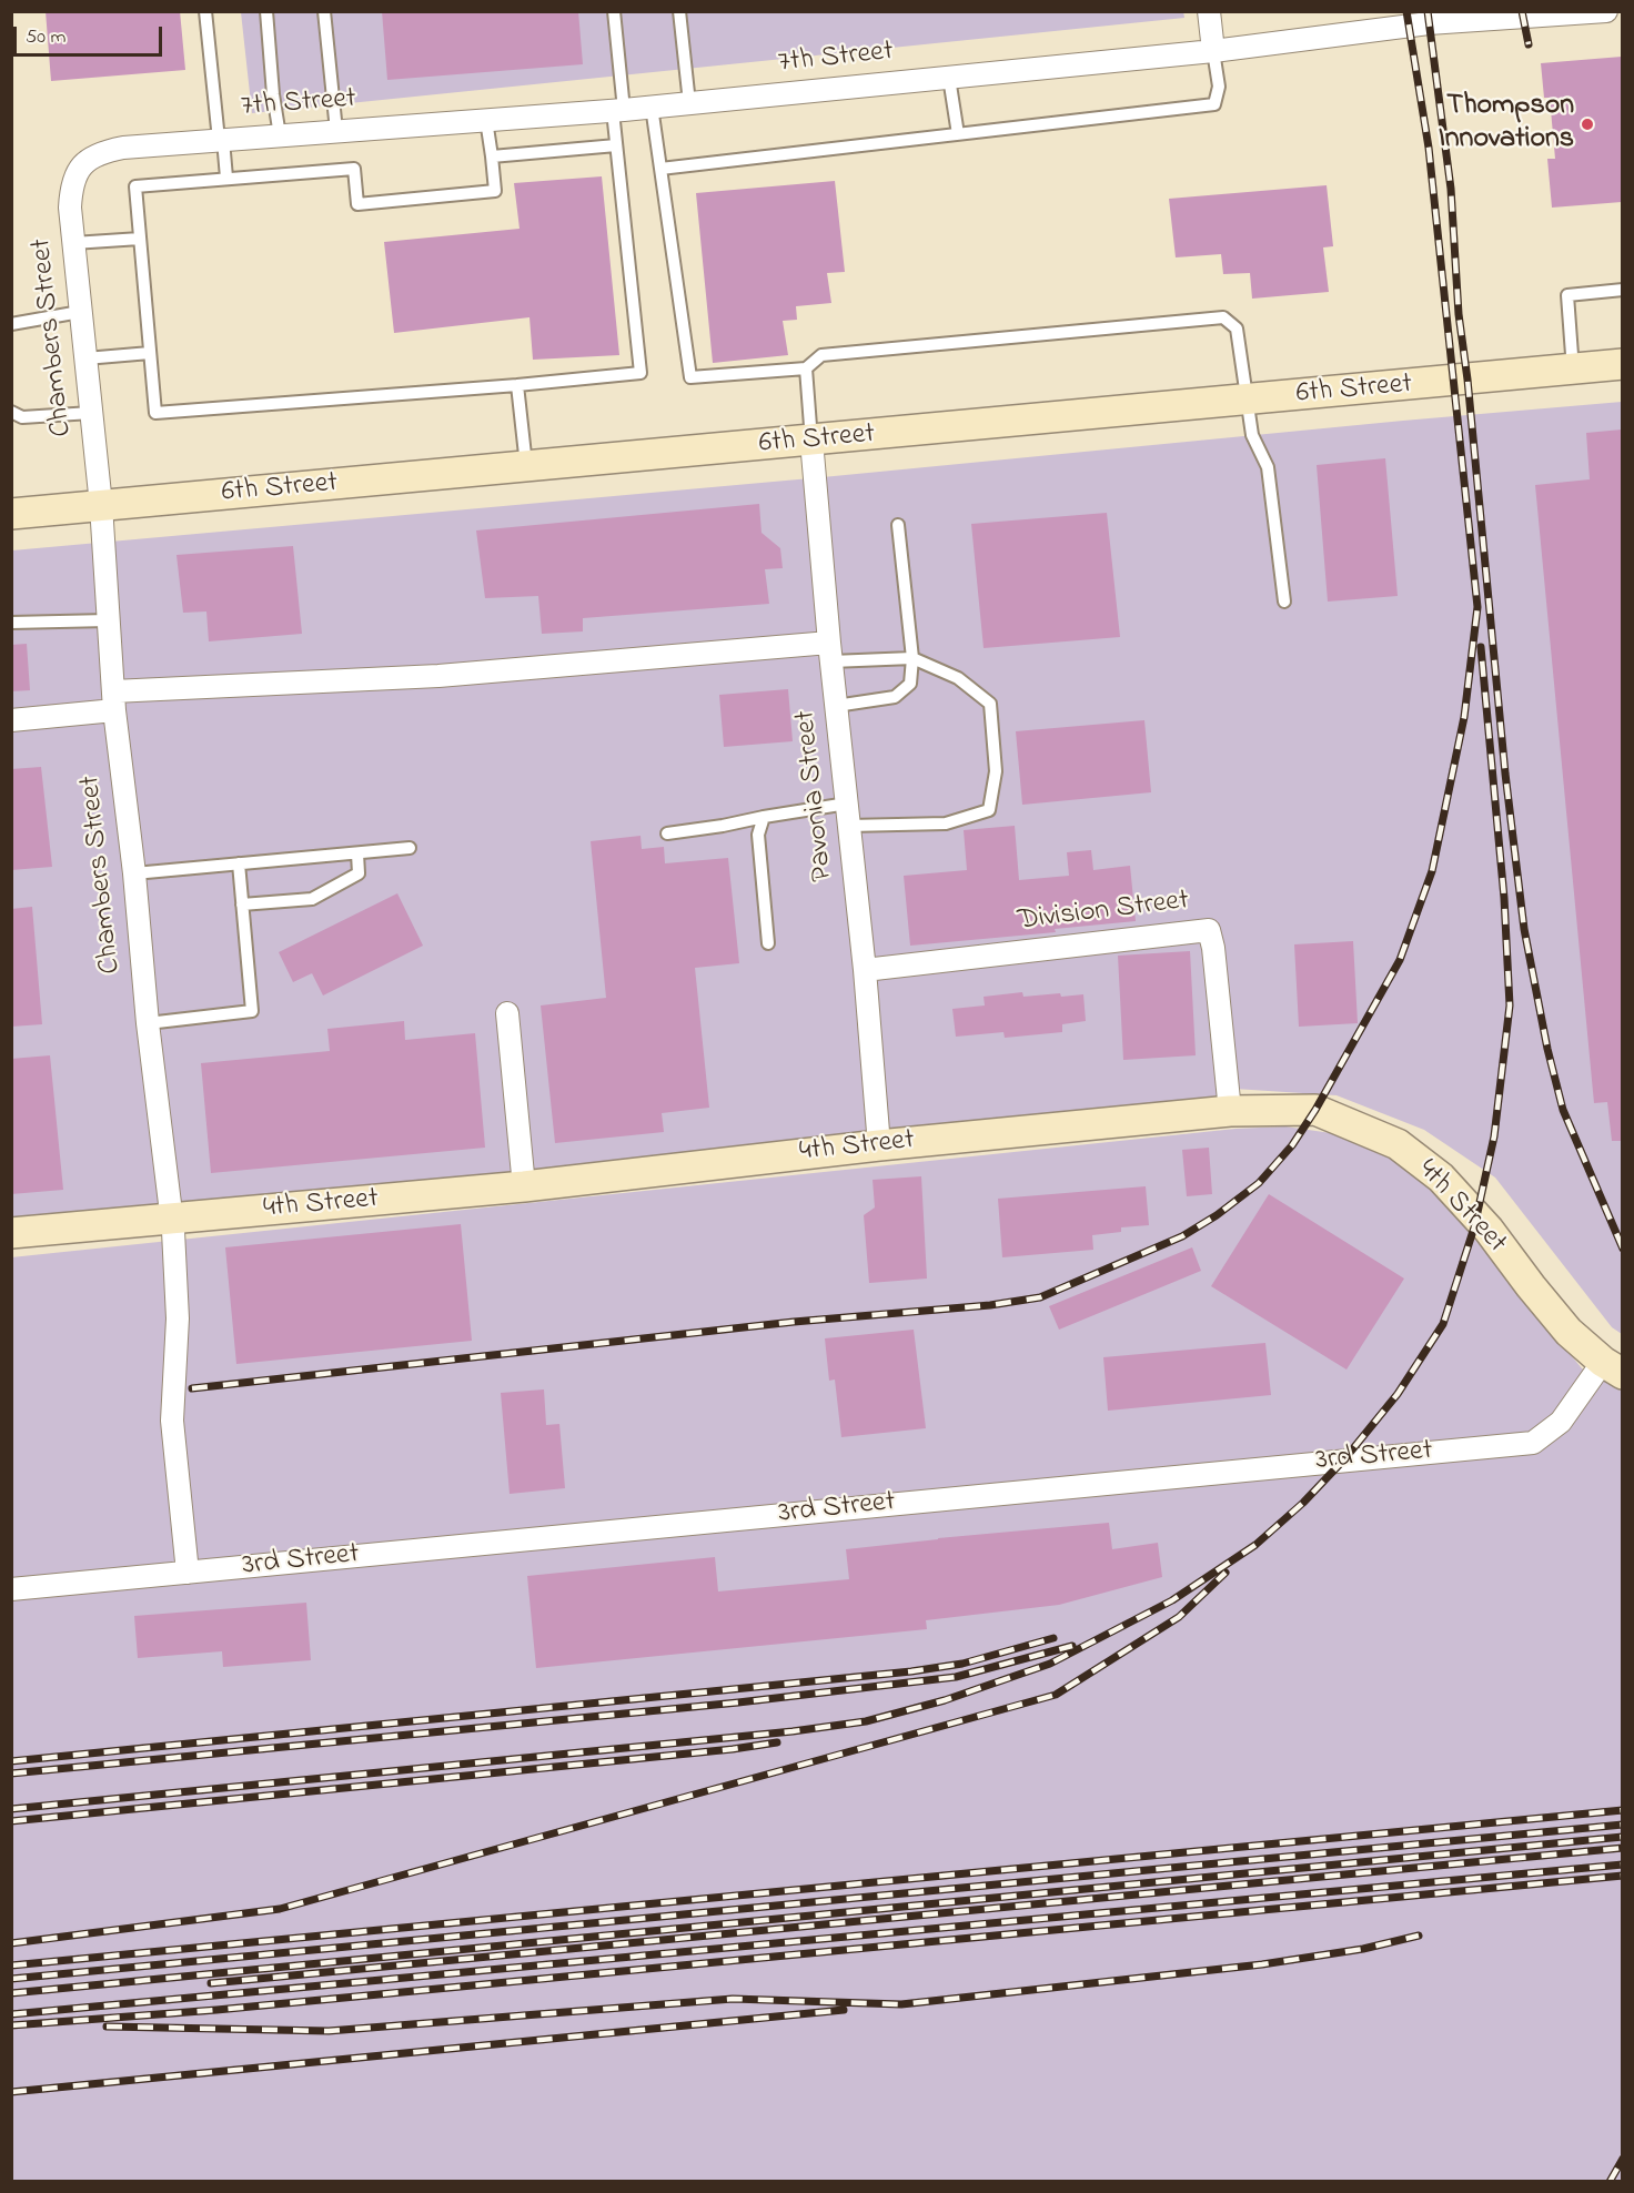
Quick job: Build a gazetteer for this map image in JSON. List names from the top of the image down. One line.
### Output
{"streets":{"main road":["6th Street","4th Street"],"street":["7th Street","Chambers Street","Pavonia Street","Division Street","3rd Street"]},"crossings":[["7th Street","Chambers Street"],["Chambers Street","6th Street"],["Chambers Street","4th Street"],["Chambers Street","3rd Street"],["6th Street","Pavonia Street"],["Pavonia Street","Division Street"],["Pavonia Street","4th Street"],["Division Street","4th Street"],["4th Street","3rd Street"]],"places":["Thompson Innovations"],"scale_bar":"50 m"}
